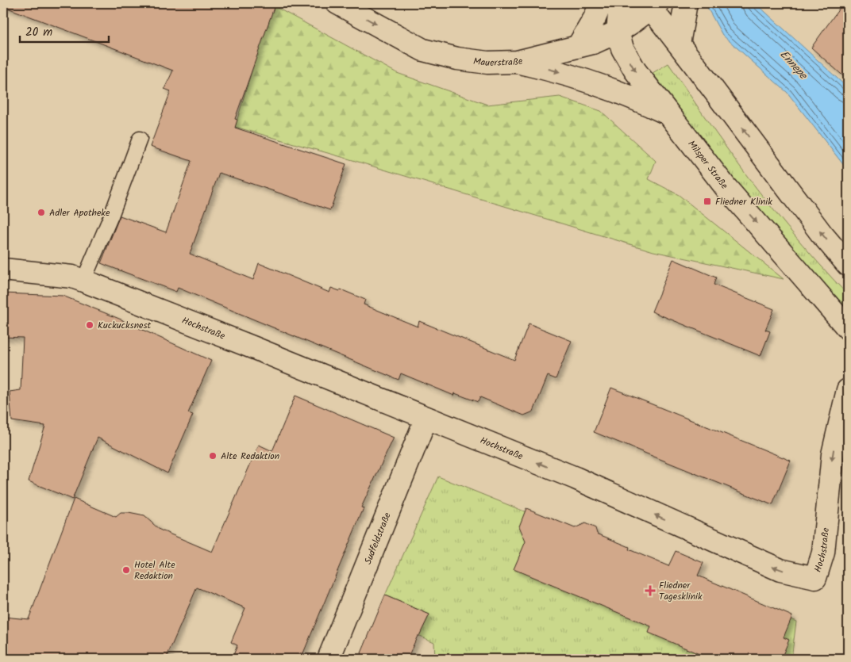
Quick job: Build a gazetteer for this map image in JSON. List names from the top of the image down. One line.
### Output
{"streets":{"main road":["Mauerstraße","Milsper Straße","Hochstraße","Sudfeldstraße"]},"crossings":[["Mauerstraße","Milsper Straße"],["Hochstraße","Sudfeldstraße"]],"one_way":["Mauerstraße"],"water":["Ennepe"],"places":{"transit":["Fliedner Klinik"],"other":["Adler Apotheke","Kuckucksnest","Alte Redaktion","Hotel Alte Redaktion"],"health":["Fliedner Tagesklinik"]},"scale_bar":"20 m"}
